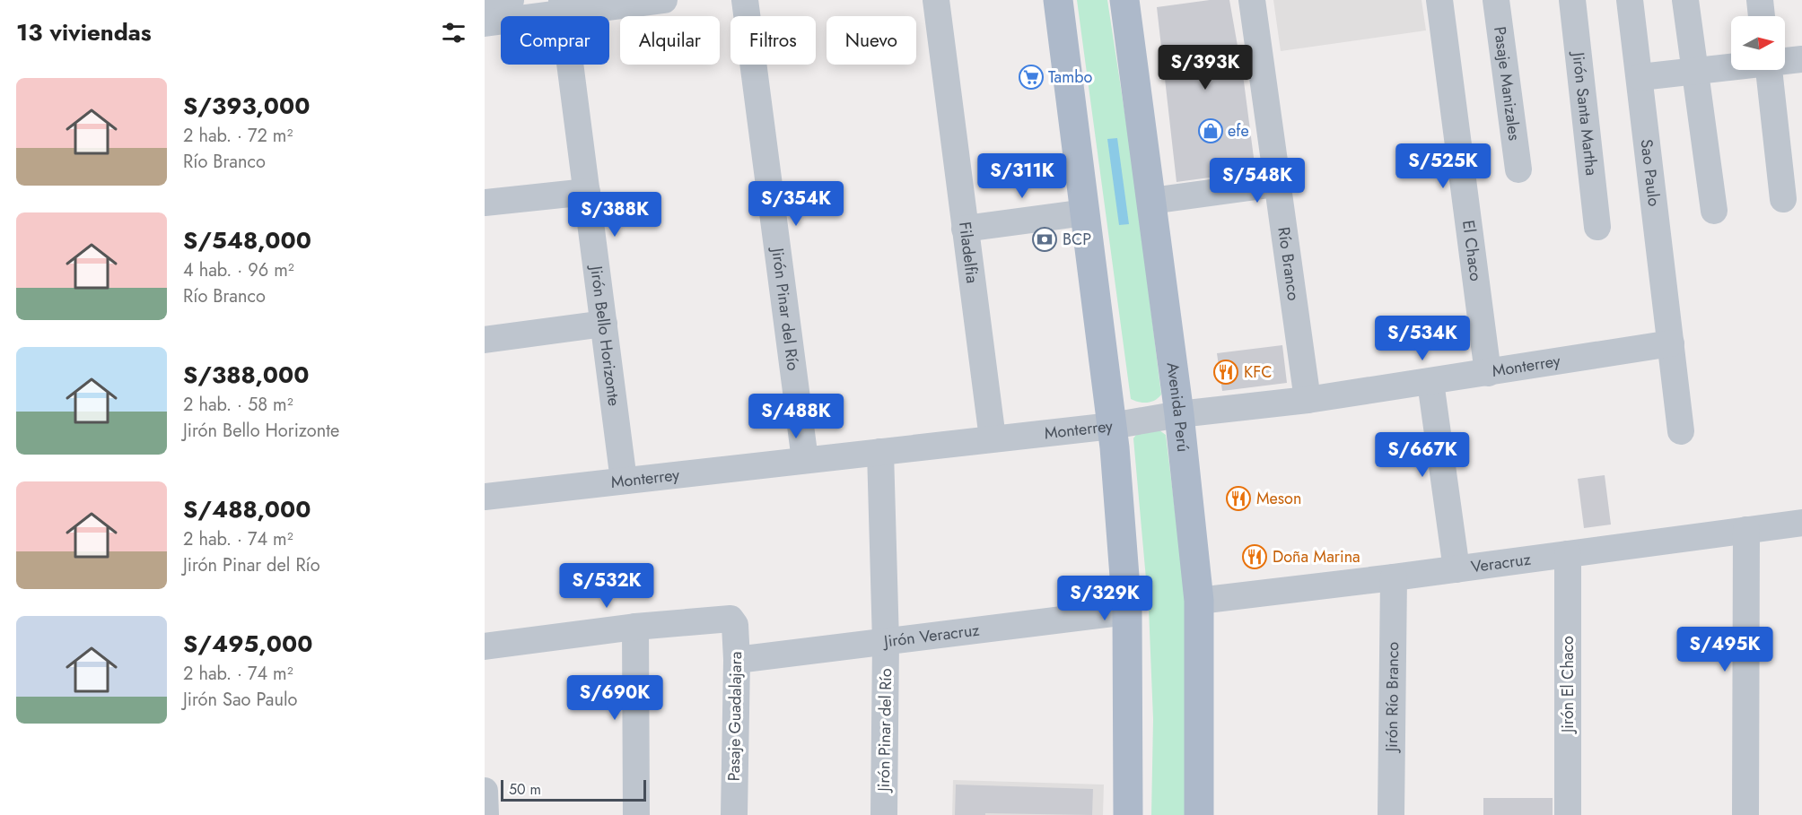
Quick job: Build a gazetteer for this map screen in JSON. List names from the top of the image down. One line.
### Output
{"streets":{"main road":["Avenida Perú"],"street":["Pasaje Manizales","Jirón Santa Martha","Sao Paulo","El Chaco","Filadelfia","Río Branco","Jirón Pinar del Río","Jirón Bello Horizonte","Monterrey","Veracruz","Jirón Veracruz","Jirón El Chaco","Jirón Río Branco","Pasaje Guadalajara"]},"crossings":[["Sao Paulo","Monterrey"],["El Chaco","Monterrey"],["Filadelfia","Monterrey"],["Río Branco","Monterrey"],["Jirón Pinar del Río","Monterrey"],["Jirón Pinar del Río","Jirón Veracruz"],["Jirón Bello Horizonte","Monterrey"],["Monterrey","Avenida Perú"],["Avenida Perú","Veracruz"],["Veracruz","Jirón El Chaco"],["Veracruz","Jirón Río Branco"],["Jirón Veracruz","Pasaje Guadalajara"]],"places":{"supermarket":["Tambo"],"shop":["efe"],"bank":["BCP"],"restaurant":["KFC","Meson","Doña Marina"]},"scale_bar":"50 m","north":"right","page":{"heading":"13 viviendas","chip":["Comprar","Alquilar","Filtros","Nuevo"],"price":["S/393K","S/525K","S/311K","S/548K","S/354K","S/388K","S/534K","S/488K","S/667K","S/532K","S/329K","S/495K","S/690K"],"list":[{"name":"S/393,000","note":"2 hab. · 72 m² · Río Branco"},{"name":"S/548,000","note":"4 hab. · 96 m² · Río Branco"},{"name":"S/388,000","note":"2 hab. · 58 m² · Jirón Bello Horizonte"},{"name":"S/488,000","note":"2 hab. · 74 m² · Jirón Pinar del Río"},{"name":"S/495,000","note":"2 hab. · 74 m² · Jirón Sao Paulo"}],"scale":"50 m"}}
